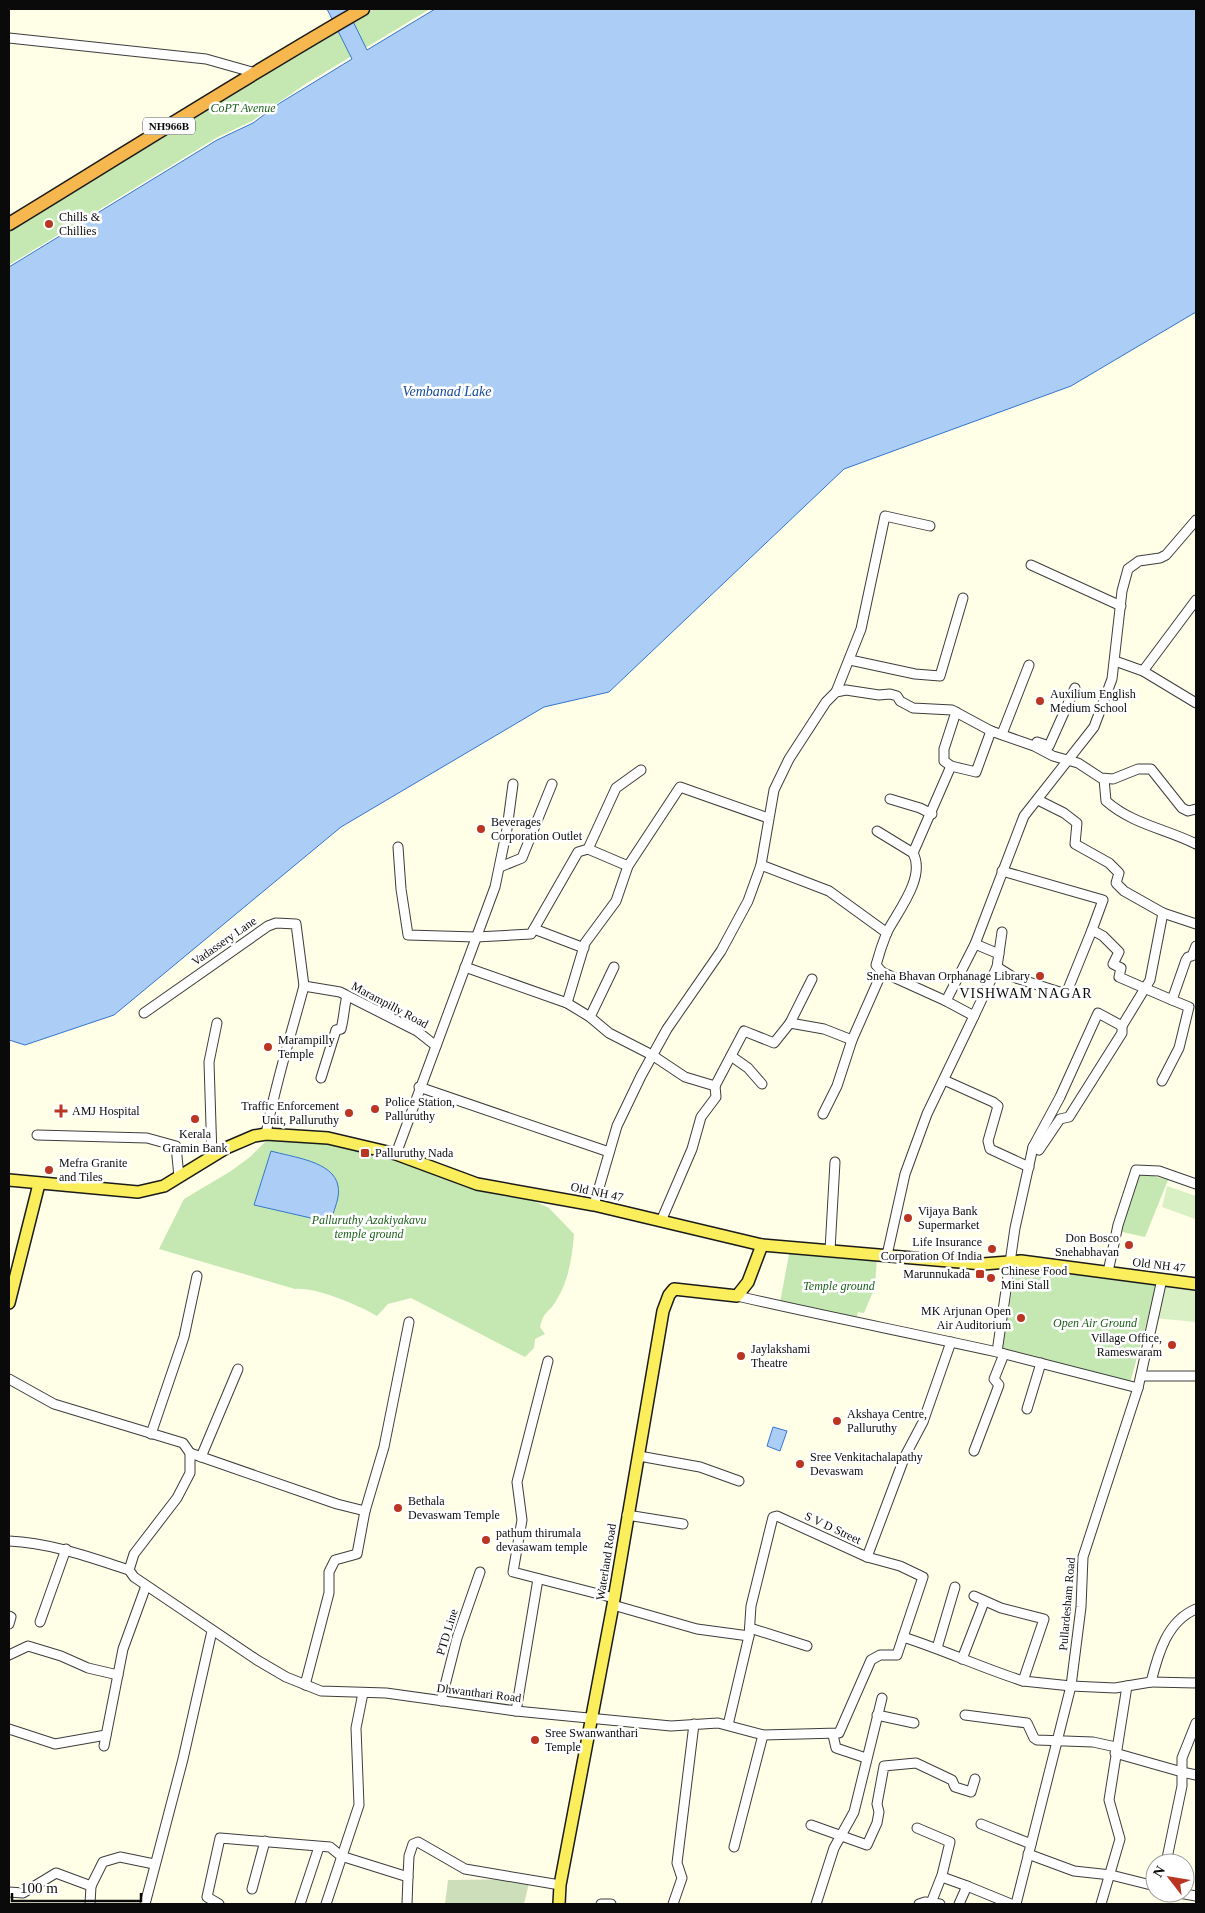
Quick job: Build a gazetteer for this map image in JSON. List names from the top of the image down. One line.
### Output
{"streets":{"highway":["NH966B"],"main road":["Old NH 47","Waterland Road"],"street":["Vadassery Lane","Marampilly Road","S V D Street","Pullardesham Road","PTD Line","Dhwanthari Road"]},"crossings":[["Vadassery Lane","Marampilly Road"],["Old NH 47","Pullardesham Road"],["S V D Street","Dhwanthari Road"],["Waterland Road","Dhwanthari Road"],["PTD Line","Dhwanthari Road"]],"districts":["VISHWAM NAGAR"],"water":["Vembanad Lake"],"parks":["CoPT Avenue","Palluruthy Azakiyakavu temple ground","Temple ground","Open Air Ground"],"places":{"other":["Chills & Chillies","Auxilium English Medium School","Beverages Corporation Outlet","Sneha Bhavan Orphanage Library","Marampilly Temple","Police Station, Palluruthy","Traffic Enforcement Unit, Palluruthy","Kerala Gramin Bank","Mefra Granite and Tiles","Vijaya Bank Supermarket","Don Bosco Snehabhavan","Life Insurance Corporation Of India","Chinese Food Mini Stall","MK Arjunan Open Air Auditorium","Village Office, Rameswaram","Jaylakshami Theatre","Akshaya Centre, Palluruthy","Sree Venkitachalapathy Devaswam","Bethala Devaswam Temple","pathum thirumala devasawam temple","Sree Swanwanthari Temple"],"health":["AMJ Hospital"],"transit":["Palluruthy Nada","Marunnukada"]},"scale_bar":"100 m","north":"top left"}
